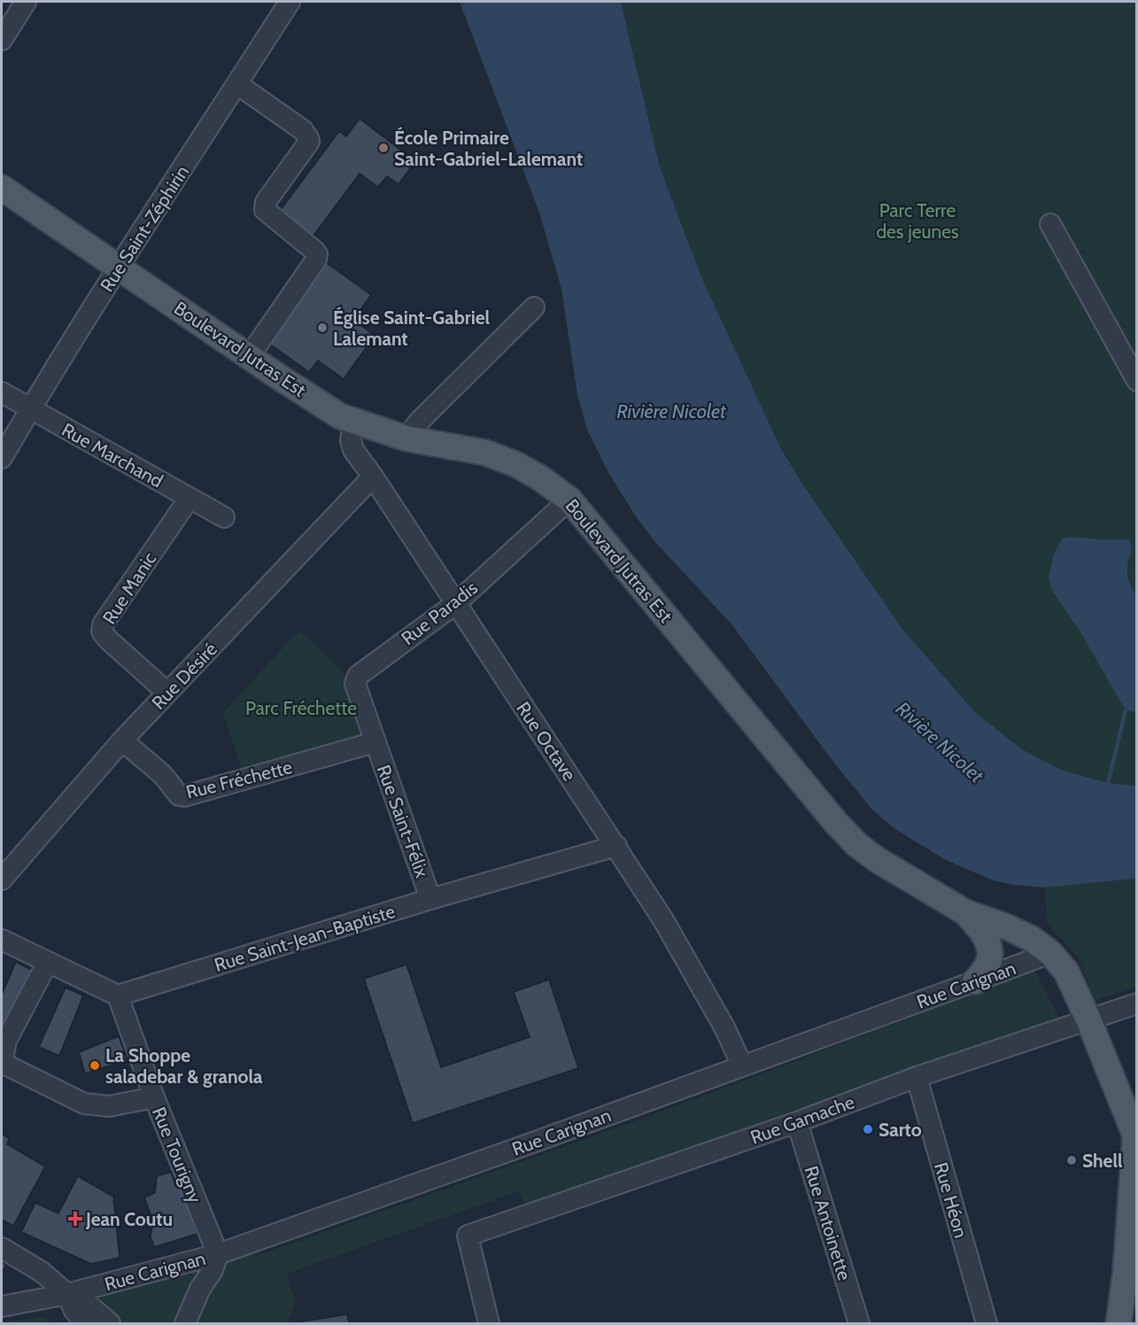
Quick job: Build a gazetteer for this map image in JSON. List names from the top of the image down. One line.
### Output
{"streets":{"main road":["Boulevard Jutras Est"],"street":["Rue Saint-Zéphirin","Rue Marchand","Rue Manic","Rue Paradis","Rue Désiré","Rue Octave","Rue Fréchette","Rue Saint-Félix","Rue Saint-Jean-Baptiste","Rue Carignan","Rue Gamache","Rue Tourigny","Rue Héon","Rue Antoinette"]},"crossings":[["Rue Saint-Zéphirin","Boulevard Jutras Est"],["Rue Saint-Zéphirin","Rue Marchand"],["Boulevard Jutras Est","Rue Paradis"],["Boulevard Jutras Est","Rue Octave"],["Boulevard Jutras Est","Rue Carignan"],["Boulevard Jutras Est","Rue Gamache"],["Rue Marchand","Rue Manic"],["Rue Manic","Rue Désiré"],["Rue Paradis","Rue Octave"],["Rue Paradis","Rue Fréchette"],["Rue Paradis","Rue Saint-Félix"],["Rue Désiré","Rue Octave"],["Rue Désiré","Rue Fréchette"],["Rue Octave","Rue Saint-Jean-Baptiste"],["Rue Octave","Rue Carignan"],["Rue Fréchette","Rue Saint-Félix"],["Rue Saint-Félix","Rue Saint-Jean-Baptiste"],["Rue Saint-Jean-Baptiste","Rue Tourigny"],["Rue Carignan","Rue Tourigny"],["Rue Gamache","Rue Héon"],["Rue Gamache","Rue Antoinette"]],"water":["Rivière Nicolet"],"parks":["Parc Terre des jeunes","Parc Fréchette"],"places":{"other":["École Primaire Saint-Gabriel-Lalemant","Église Saint-Gabriel Lalemant","La Shoppe saladebar & granola","Sarto","Shell"],"health":["Jean Coutu"]}}
